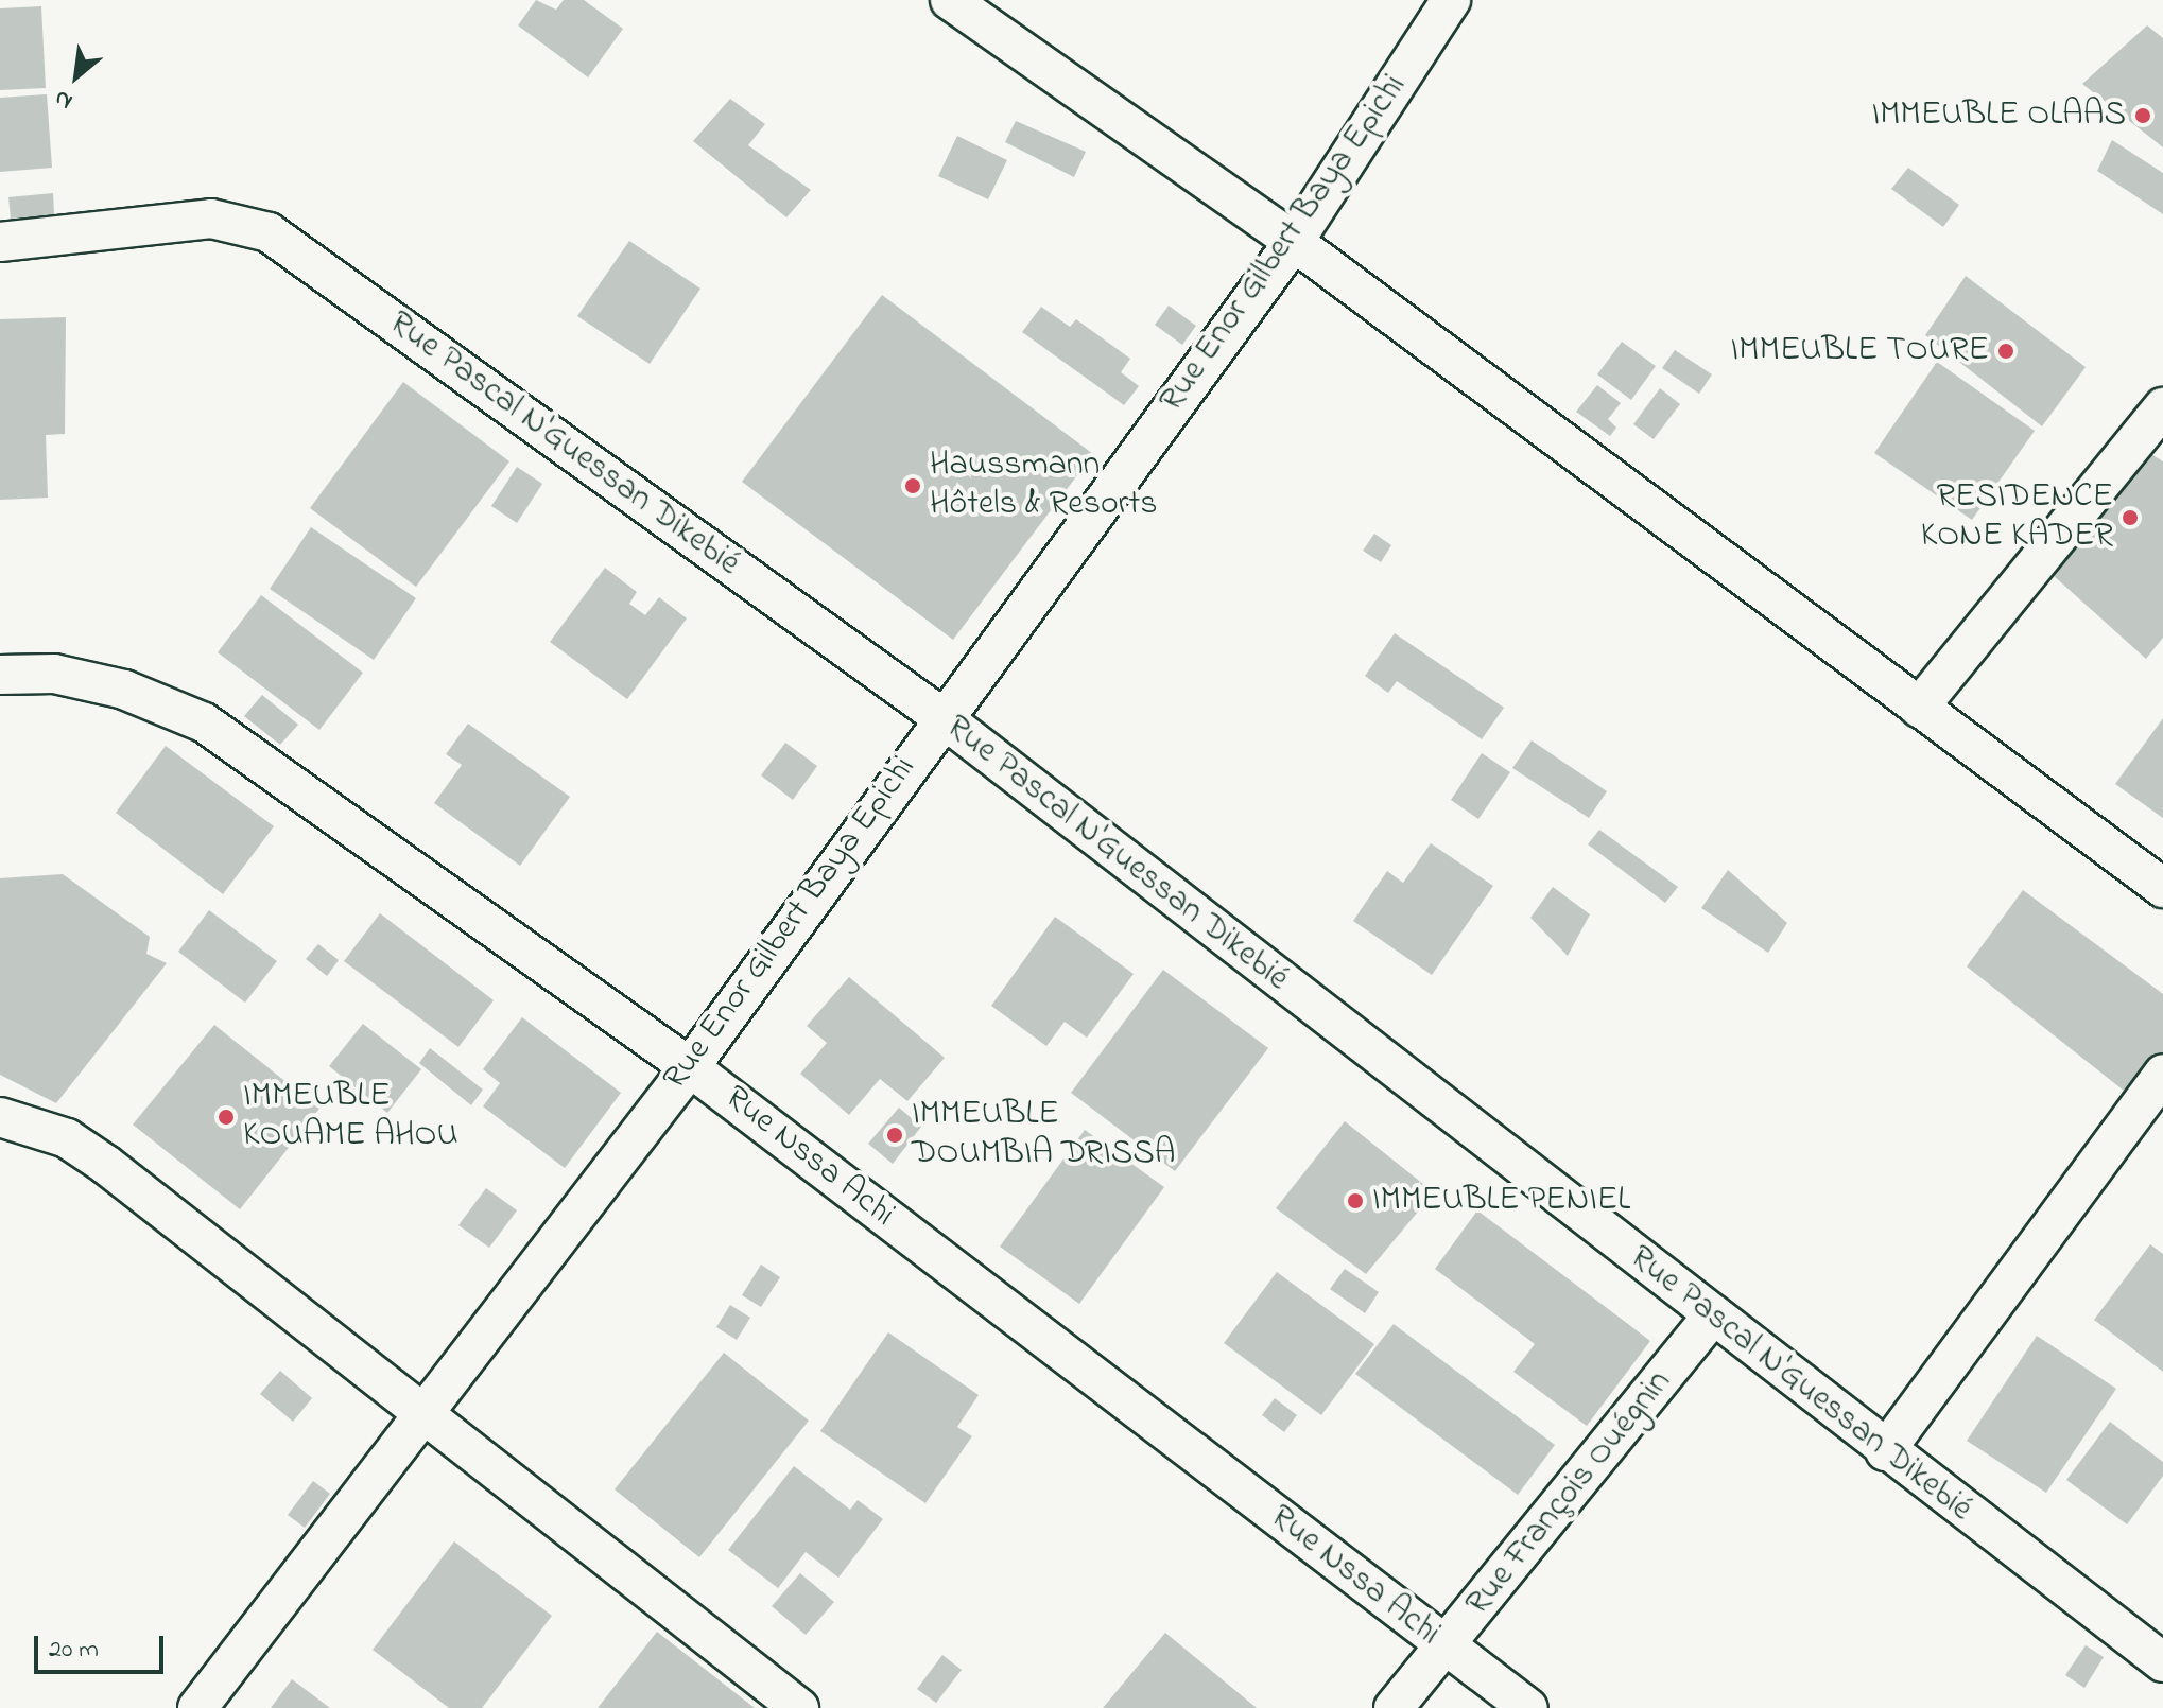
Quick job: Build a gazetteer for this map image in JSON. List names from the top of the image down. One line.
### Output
{"streets":{"street":["Rue Enor Gilbert Baya Epichi","Rue Pascal N'Guessan Dikebié","Rue Nssa Achi","Rue François Ouégnin"]},"crossings":[["Rue Enor Gilbert Baya Epichi","Rue Pascal N'Guessan Dikebié"],["Rue Enor Gilbert Baya Epichi","Rue Nssa Achi"],["Rue Pascal N'Guessan Dikebié","Rue François Ouégnin"],["Rue Nssa Achi","Rue François Ouégnin"]],"places":["IMMEUBLE OLAAS","IMMEUBLE TOURE","Haussmann Hôtels & Resorts","RESIDENCE KONE KADER","IMMEUBLE KOUAME AHOU","IMMEUBLE DOUMBIA DRISSA","IMMEUBLE PENIEL"],"scale_bar":"20 m","north":"bottom left"}
